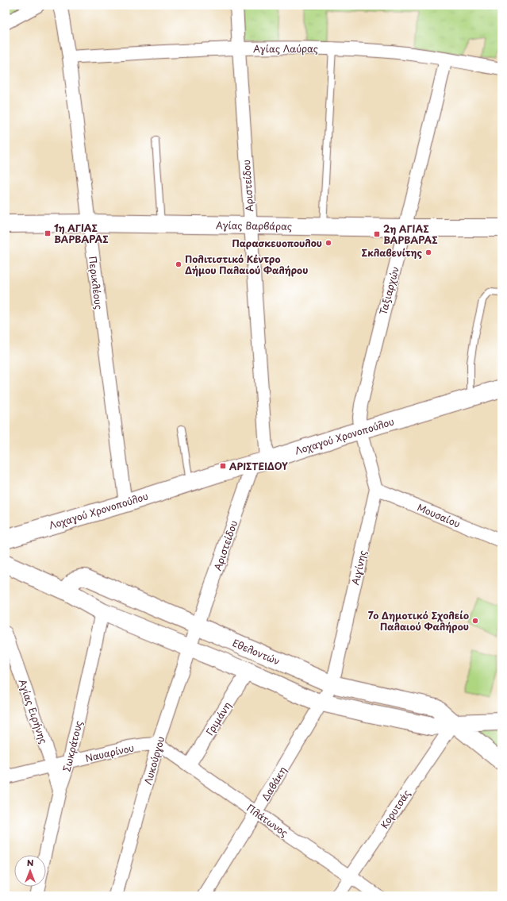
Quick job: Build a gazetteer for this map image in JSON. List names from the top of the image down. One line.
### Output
{"streets":{"street":["Αγίας Λαύρας","Αριστείδου","Αγίας Βαρβάρας","Περικλέους","Ταξιαρχών","Λοχαγού Χρονοπούλου","Μουσαίου","Αιγίνης","Εθελοντών","Αγίας Ειρήνης","Γριμάνη","Σωκράτους","Ναυαρίνου","Λυκούργου","Δαβάκη","Κορυτσάς","Πλάτωνος"]},"crossings":[["Αγίας Λαύρας","Αριστείδου"],["Αγίας Λαύρας","Περικλέους"],["Αγίας Λαύρας","Ταξιαρχών"],["Αριστείδου","Αγίας Βαρβάρας"],["Αριστείδου","Λοχαγού Χρονοπούλου"],["Αριστείδου","Εθελοντών"],["Αριστείδου","Λυκούργου"],["Αγίας Βαρβάρας","Περικλέους"],["Αγίας Βαρβάρας","Ταξιαρχών"],["Περικλέους","Λοχαγού Χρονοπούλου"],["Ταξιαρχών","Λοχαγού Χρονοπούλου"],["Ταξιαρχών","Αιγίνης"],["Λοχαγού Χρονοπούλου","Αιγίνης"],["Μουσαίου","Αιγίνης"],["Αιγίνης","Εθελοντών"],["Αιγίνης","Δαβάκη"],["Εθελοντών","Λυκούργου"],["Εθελοντών","Κορυτσάς"],["Αγίας Ειρήνης","Σωκράτους"],["Αγίας Ειρήνης","Ναυαρίνου"],["Γριμάνη","Πλάτωνος"],["Σωκράτους","Ναυαρίνου"],["Ναυαρίνου","Λυκούργου"],["Ναυαρίνου","Πλάτωνος"],["Λυκούργου","Πλάτωνος"],["Δαβάκη","Πλάτωνος"],["Κορυτσάς","Πλάτωνος"]],"places":{"transit":["1η ΑΓΙΑΣ ΒΑΡΒΑΡΑΣ","2η ΑΓΙΑΣ ΒΑΡΒΑΡΑΣ","ΑΡΙΣΤΕΙΔΟΥ"],"other":["Παρασκευοπουλου","Σκλαβενίτης","Πολιτιστικό Κέντρο Δήμου Παλαιού Φαλήρου","7ο Δημοτικό Σχολείο Παλαιού Φαλήρου"]},"north":"top"}
